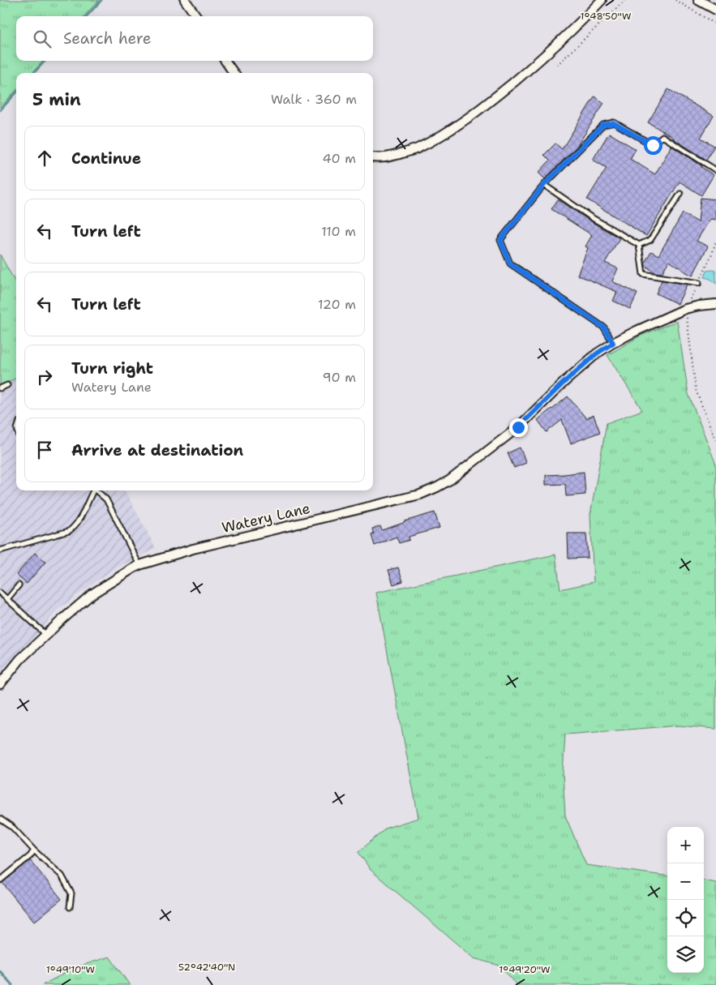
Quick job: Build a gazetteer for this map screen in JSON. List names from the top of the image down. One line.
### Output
{"streets":{"street":["Watery Lane"]},"page":{"search":"Search here","heading":["5 min","Walk · 360 m"],"list":[["Continue","40 m"],["Turn left","110 m"],["Turn left","120 m"],["Turn right","Watery Lane","90 m"],"Arrive at destination"],"map_buttons":["+","−"]},"coordinates":["1°48'50\"W","52°42'40\"N","1°49'10\"W","1°49'20\"W"]}
